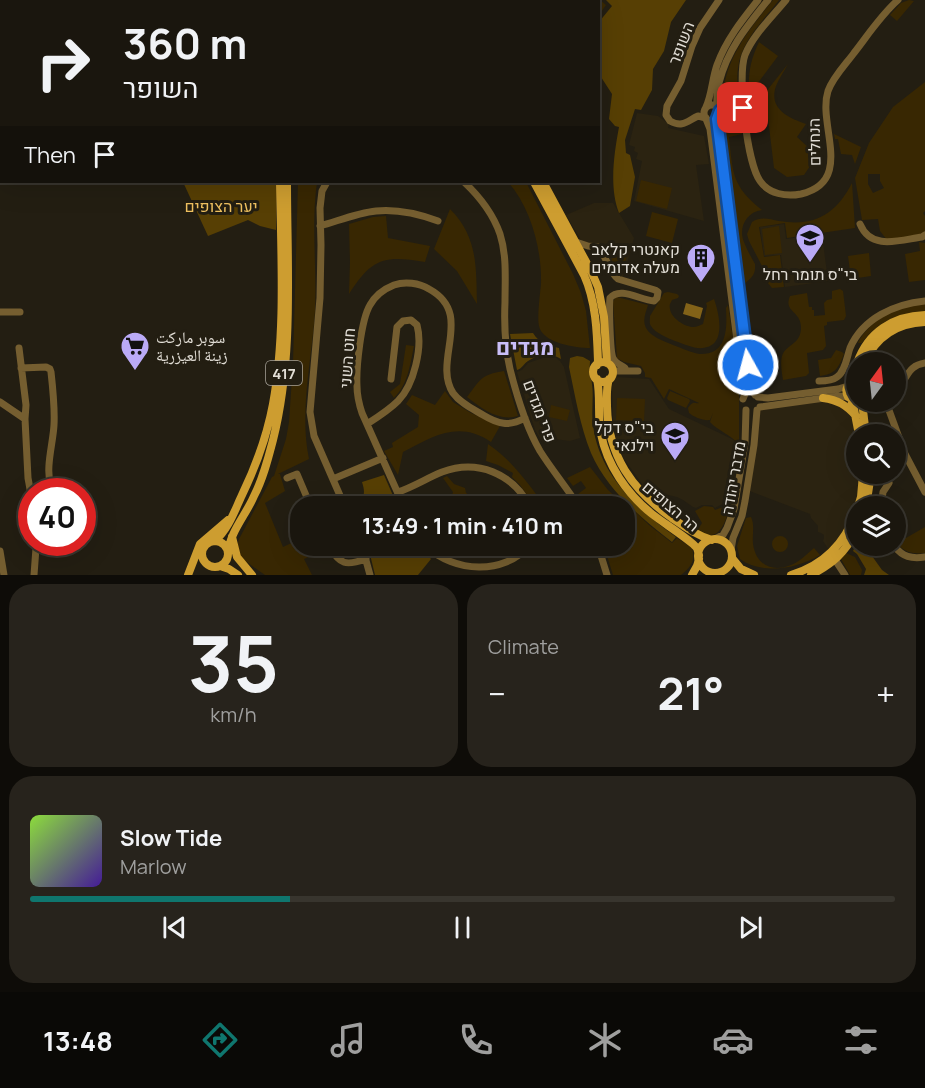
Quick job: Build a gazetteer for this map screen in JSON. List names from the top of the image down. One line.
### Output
{"streets":{"main road":["417","הר הצופים"],"street":["השופר","הנחלים","חוט השני","פרי מגדים","מדבר יהודה"]},"crossings":[["חוט השני","פרי מגדים"],["מדבר יהודה","הר הצופים"]],"districts":["מגדים"],"parks":["יער הצופים"],"places":{"school or university":["בי\"ס תומר רחל","בי\"ס דקל וילנאי"],"building":["קאנטרי קלאב מעלה אדומים"],"supermarket":["سوبر ماركت زينة العيزرية"]},"north":"top","page":{"turn":["360 m","השופר"],"then":"Then","limit":"40","trip":"13:49 · 1 min · 410 m","tile":[["35","km/h"],"Climate"],"heat":["−","21°","+"],"song":["Slow Tide","Marlow"],"tabs":"13:48"}}
